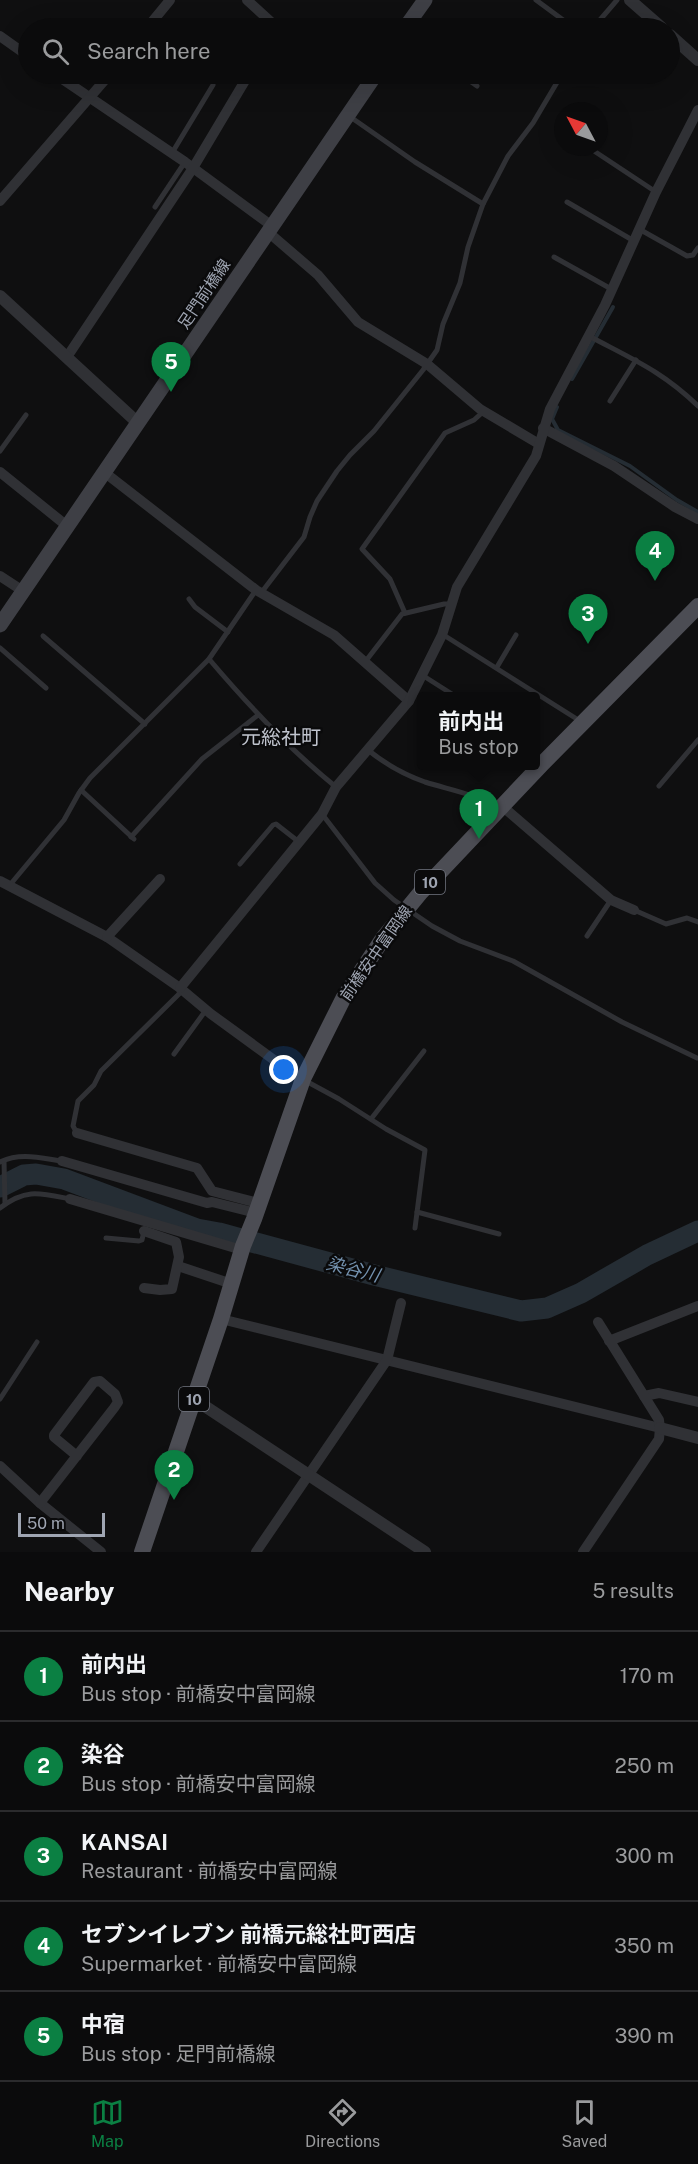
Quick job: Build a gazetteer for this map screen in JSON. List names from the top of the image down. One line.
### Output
{"streets":{"main road":["足門前橋線","10","前橋安中富岡線"]},"crossings":[["10","前橋安中富岡線"]],"districts":["元総社町"],"water":["染谷川"],"scale_bar":"50 m","north":"top left","page":{"search":"Search here","pins":["5","4","3","1","2"],"popup":["前内出","Bus stop"],"scale":"50 m","heading":["Nearby","5 results"],"list":[{"mark":"1","name":"前内出","note":"Bus stop · 前橋安中富岡線","value":"170 m"},{"mark":"2","name":"染谷","note":"Bus stop · 前橋安中富岡線","value":"250 m"},{"mark":"3","name":"KANSAI","note":"Restaurant · 前橋安中富岡線","value":"300 m"},{"mark":"4","name":"セブンイレブン 前橋元総社町西店","note":"Supermarket · 前橋安中富岡線","value":"350 m"},{"mark":"5","name":"中宿","note":"Bus stop · 足門前橋線","value":"390 m"}],"nav":["Map","Directions","Saved"]}}
